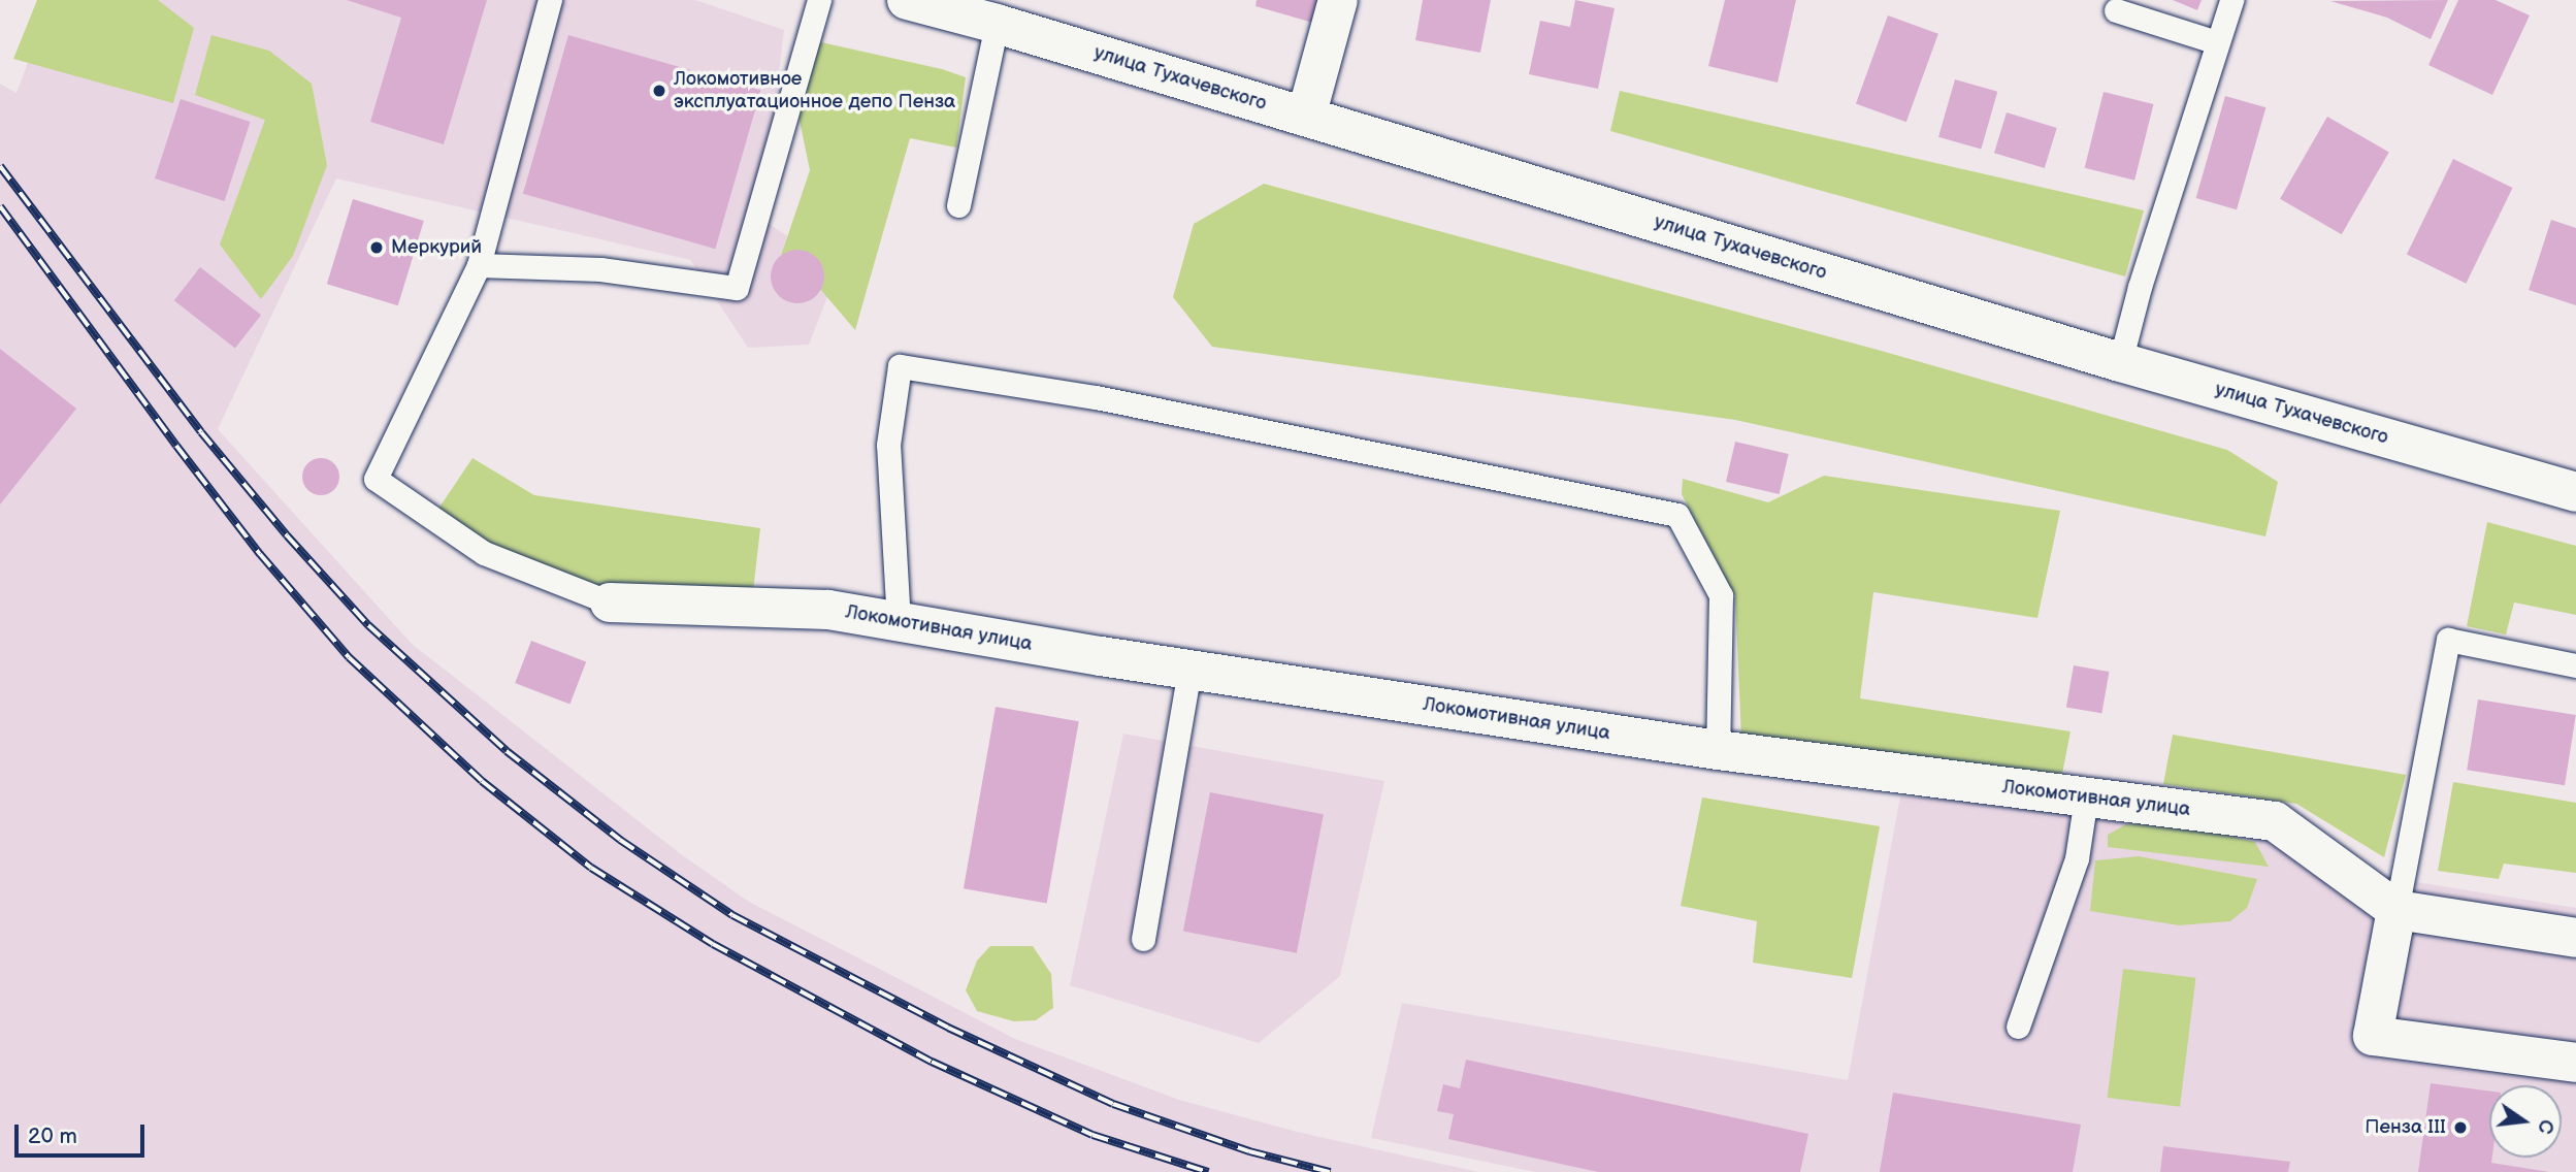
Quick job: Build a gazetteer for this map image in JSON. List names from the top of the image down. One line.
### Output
{"streets":{"street":["улица Тухачевского","Локомотивная улица"]},"places":["Локомотивное эксплуатационное депо Пенза","Меркурий","Пенза III"],"scale_bar":"20 m","north":"right"}
